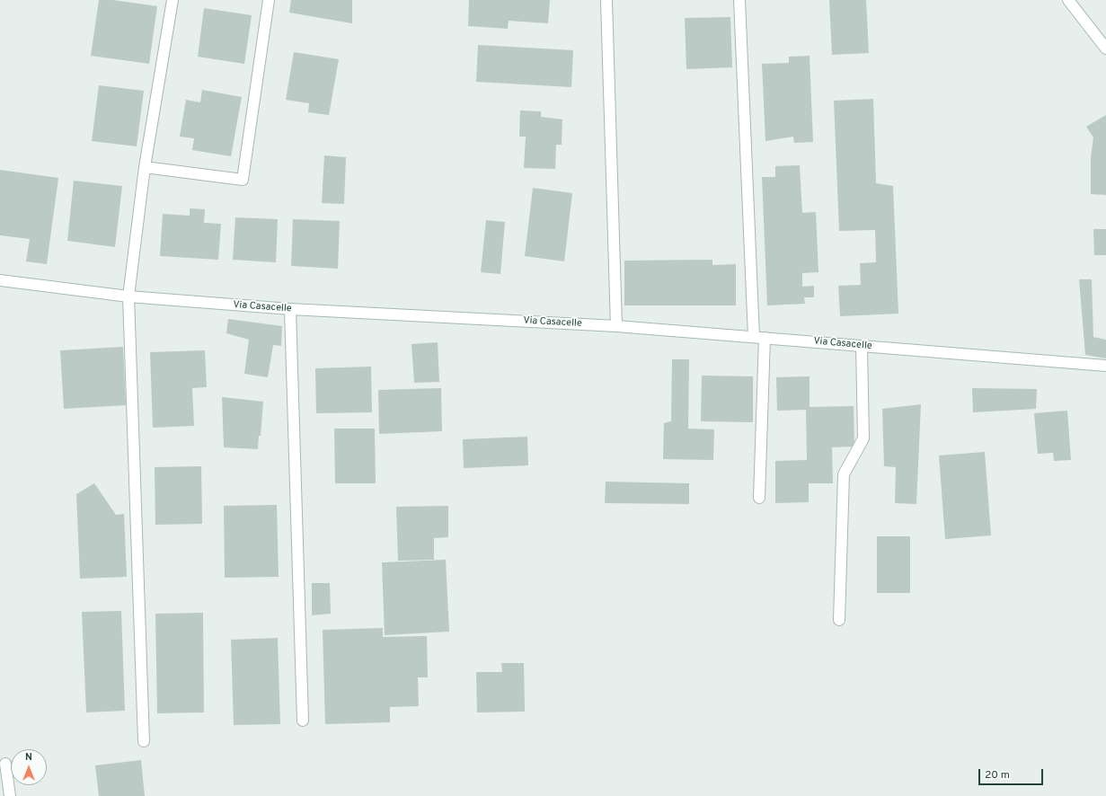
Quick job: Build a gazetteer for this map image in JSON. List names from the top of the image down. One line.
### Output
{"streets":{"street":["Via Casacelle"]},"scale_bar":"20 m","north":"top"}
